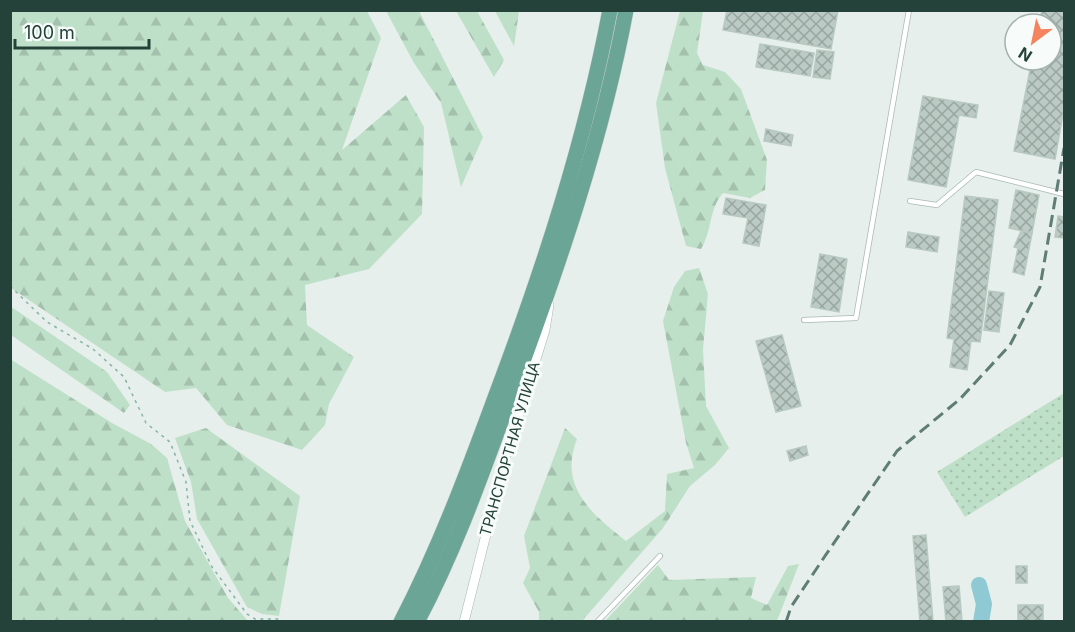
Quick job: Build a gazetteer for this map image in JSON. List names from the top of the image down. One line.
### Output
{"streets":{"street":["ТРАНСПОРТНАЯ УЛИЦА"]},"scale_bar":"100 m","north":"bottom left"}
